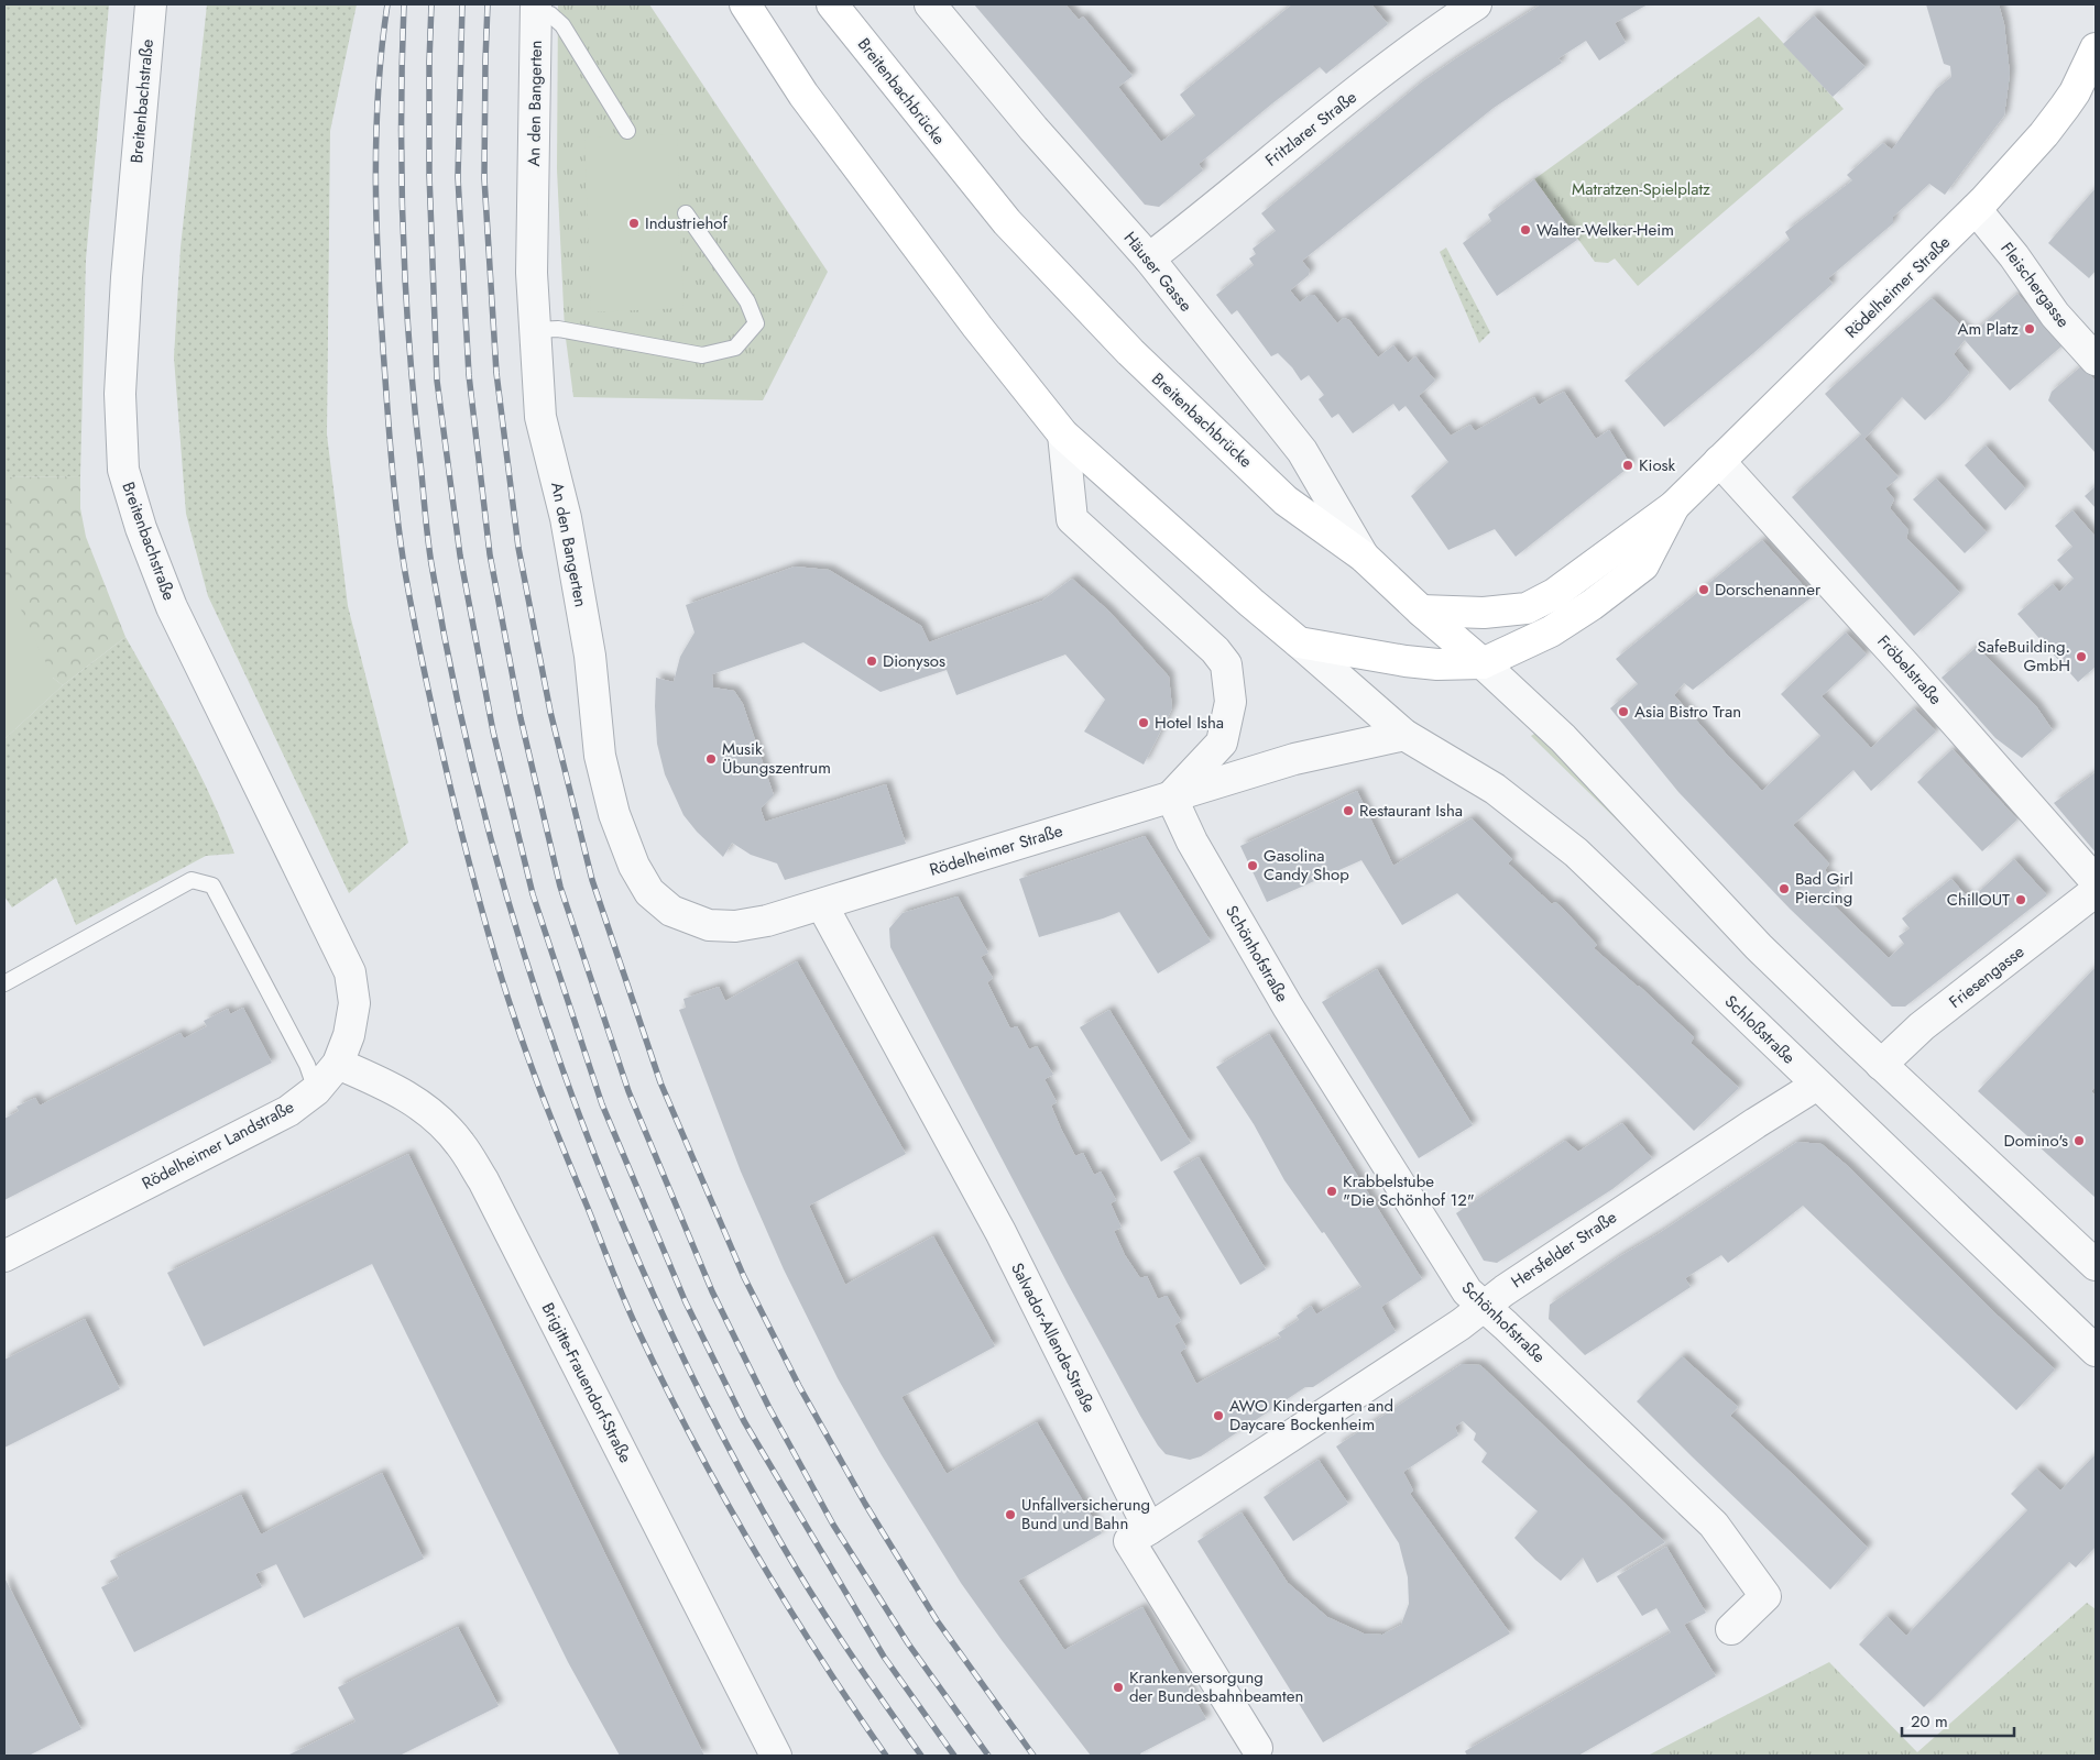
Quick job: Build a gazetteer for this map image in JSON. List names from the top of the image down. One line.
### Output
{"streets":{"main road":["Breitenbachbrücke","Rödelheimer Straße"],"street":["Breitenbachstraße","An den Bangerten","Fritzlarer Straße","Häuser Gasse","Fleischergasse","Fröbelstraße","Schönhofstraße","Friesengasse","Schloßstraße","Rödelheimer Landstraße","Hersfelder Straße","Salvador-Allende-Straße","Brigitte-Frauendorf-Straße"]},"crossings":[["Breitenbachbrücke","Häuser Gasse"],["Breitenbachbrücke","Rödelheimer Straße"],["Breitenbachstraße","Rödelheimer Landstraße"],["An den Bangerten","Rödelheimer Straße"],["An den Bangerten","Salvador-Allende-Straße"],["Fritzlarer Straße","Häuser Gasse"],["Fleischergasse","Rödelheimer Straße"],["Rödelheimer Straße","Fröbelstraße"],["Rödelheimer Straße","Schönhofstraße"],["Rödelheimer Straße","Schloßstraße"],["Rödelheimer Straße","Salvador-Allende-Straße"],["Schönhofstraße","Hersfelder Straße"],["Schloßstraße","Hersfelder Straße"],["Rödelheimer Landstraße","Brigitte-Frauendorf-Straße"],["Hersfelder Straße","Salvador-Allende-Straße"]],"parks":["Matratzen-Spielplatz"],"places":["Industriehof","Walter-Welker-Heim","Am Platz","Kiosk","Dorschenanner","SafeBuilding. GmbH","Dionysos","Asia Bistro Tran","Hotel Isha","Musik Übungszentrum","Restaurant Isha","Gasolina Candy Shop","Bad Girl Piercing","ChillOUT","Domino's","Krabbelstube \"Die Schönhof 12\"","AWO Kindergarten and Daycare Bockenheim","Unfallversicherung Bund und Bahn","Krankenversorgung der Bundesbahnbeamten"],"scale_bar":"20 m"}
